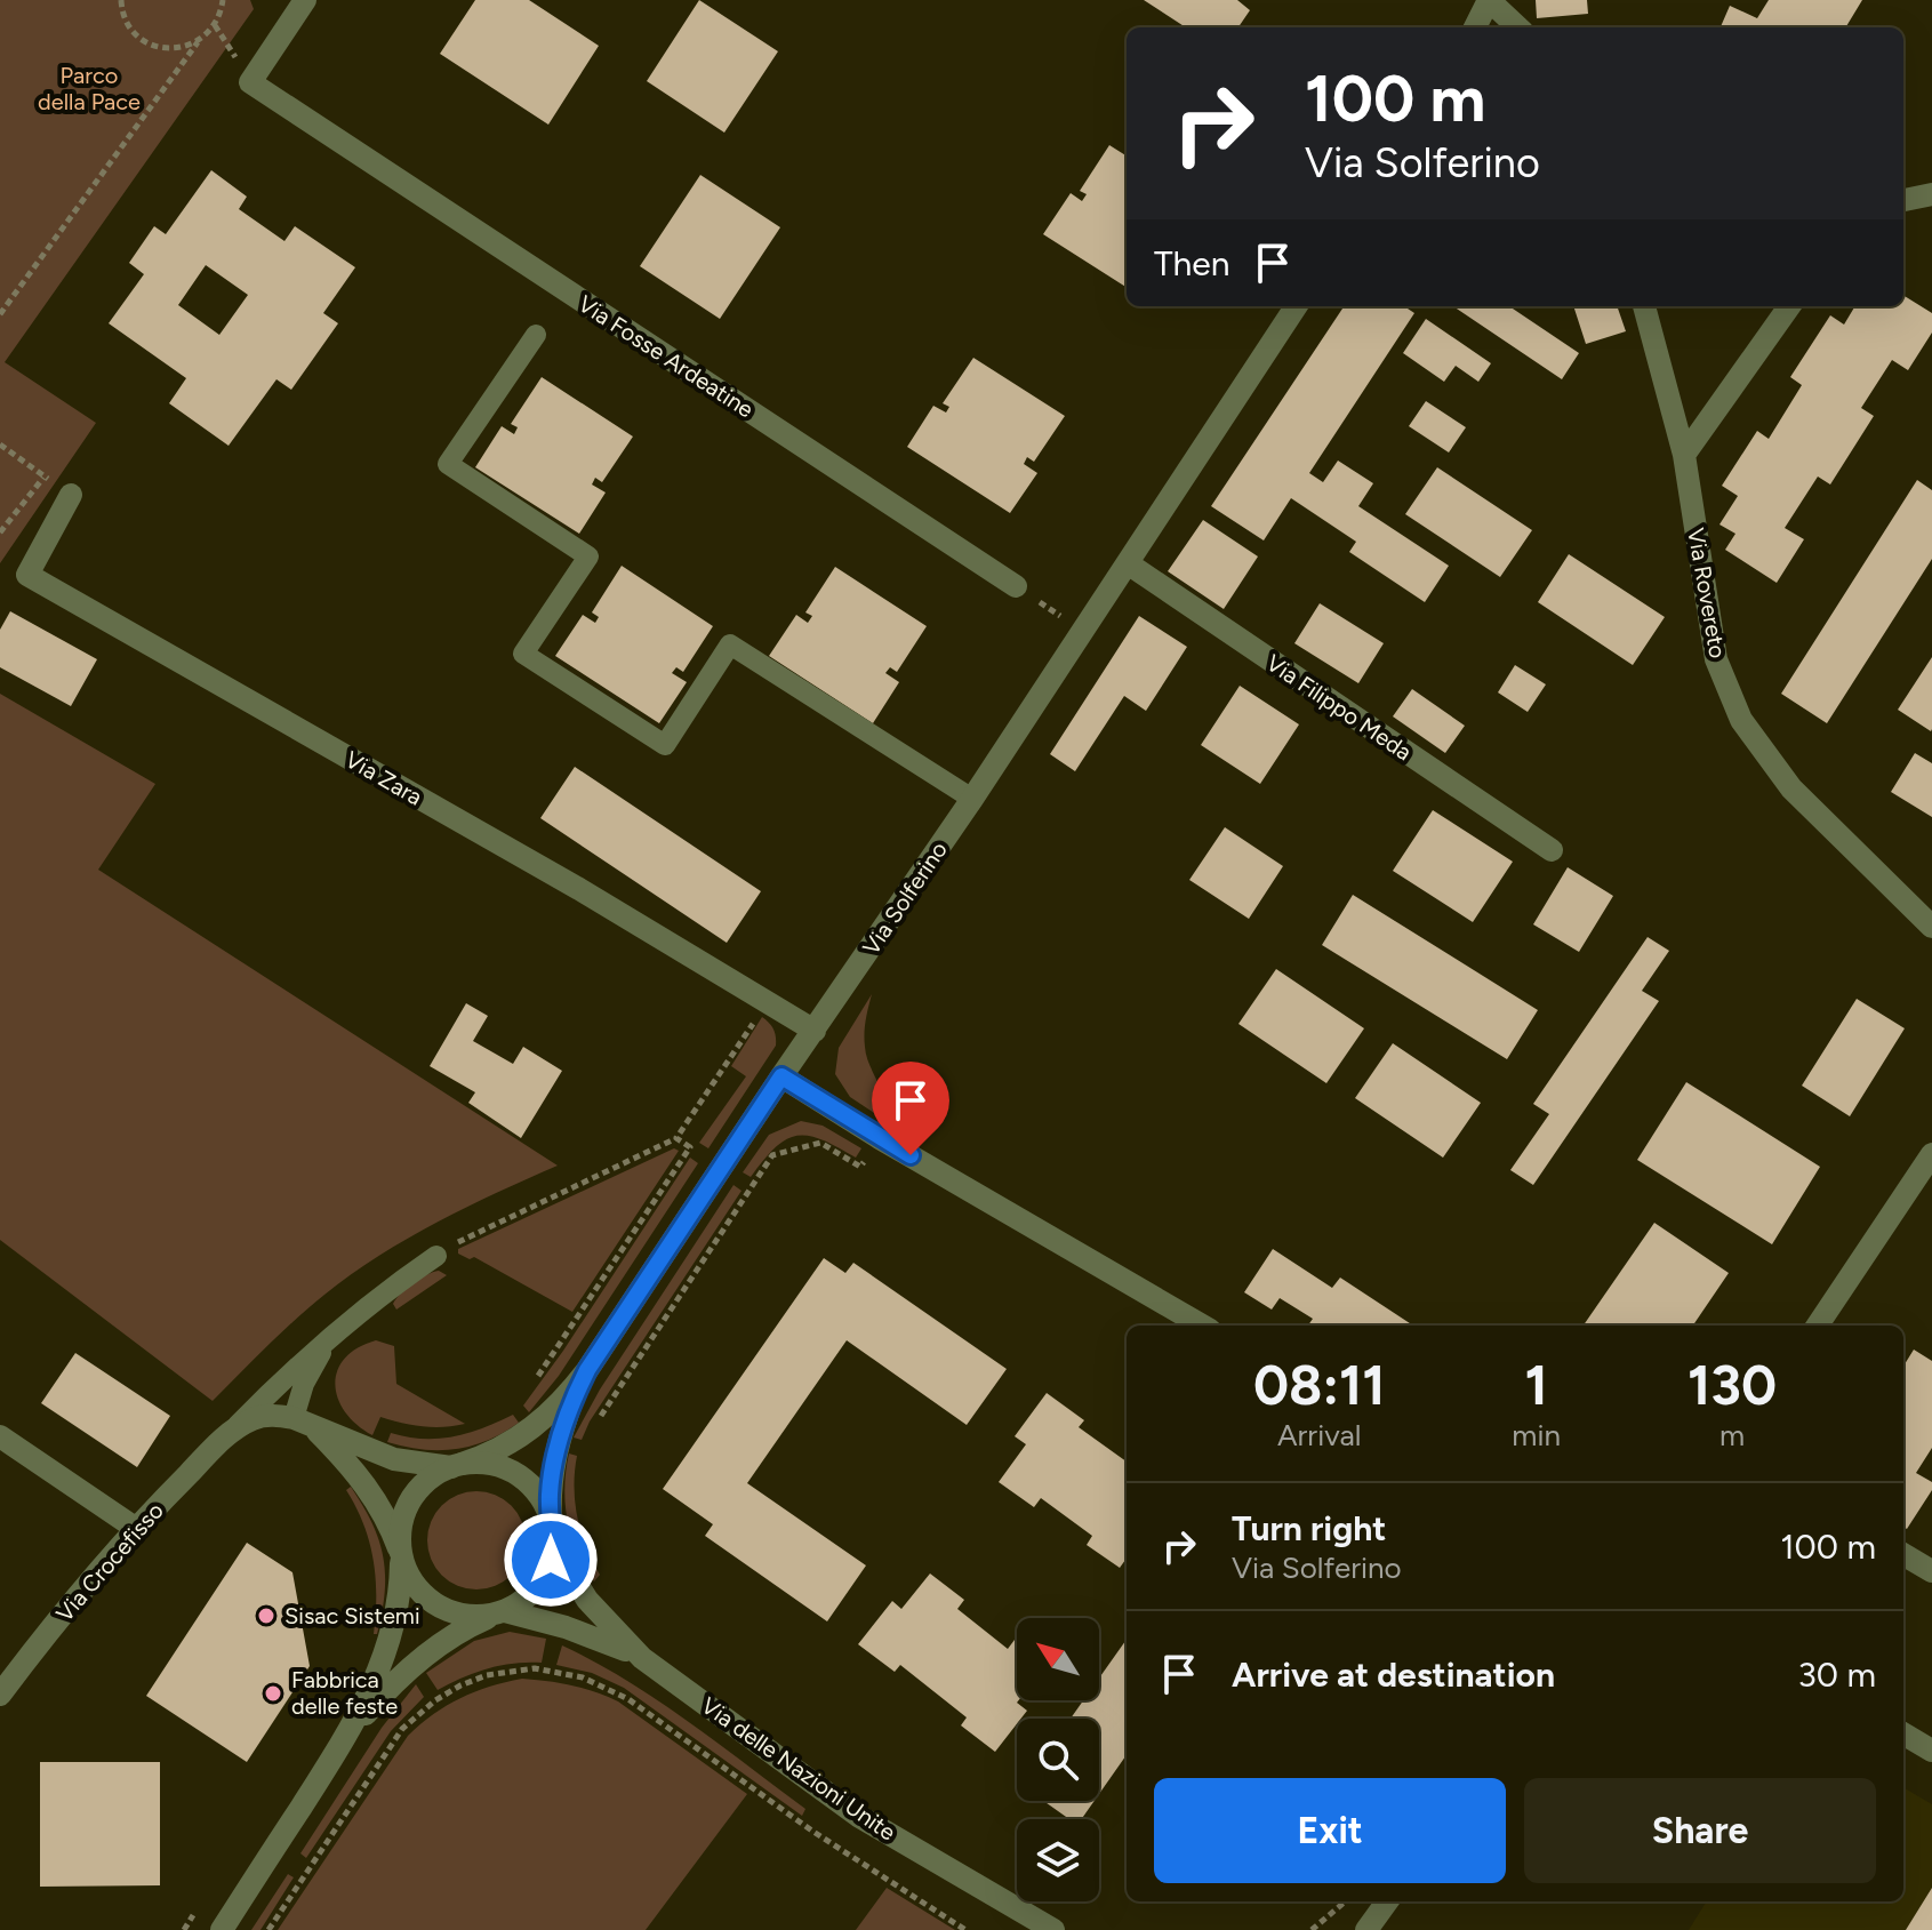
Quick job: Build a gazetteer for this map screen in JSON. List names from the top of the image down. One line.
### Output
{"streets":{"street":["Via Fosse Ardeatine","Via Rovereto","Via Filippo Meda","Via Zara","Via Solferino","Via Crocefisso","Via delle Nazioni Unite"]},"crossings":[["Via Filippo Meda","Via Solferino"],["Via Zara","Via Solferino"]],"parks":["Parco della Pace"],"places":["Sisac Sistemi","Fabbrica delle feste"],"north":"top left","page":{"turn":["100 m","Via Solferino"],"then":"Then","eta":["08:11","Arrival","1","min","130","m"],"list":[{"name":"Turn right","note":"Via Solferino","value":"100 m"},{"name":"Arrive at destination","value":"30 m"}],"buttons":["Exit","Share"]}}
